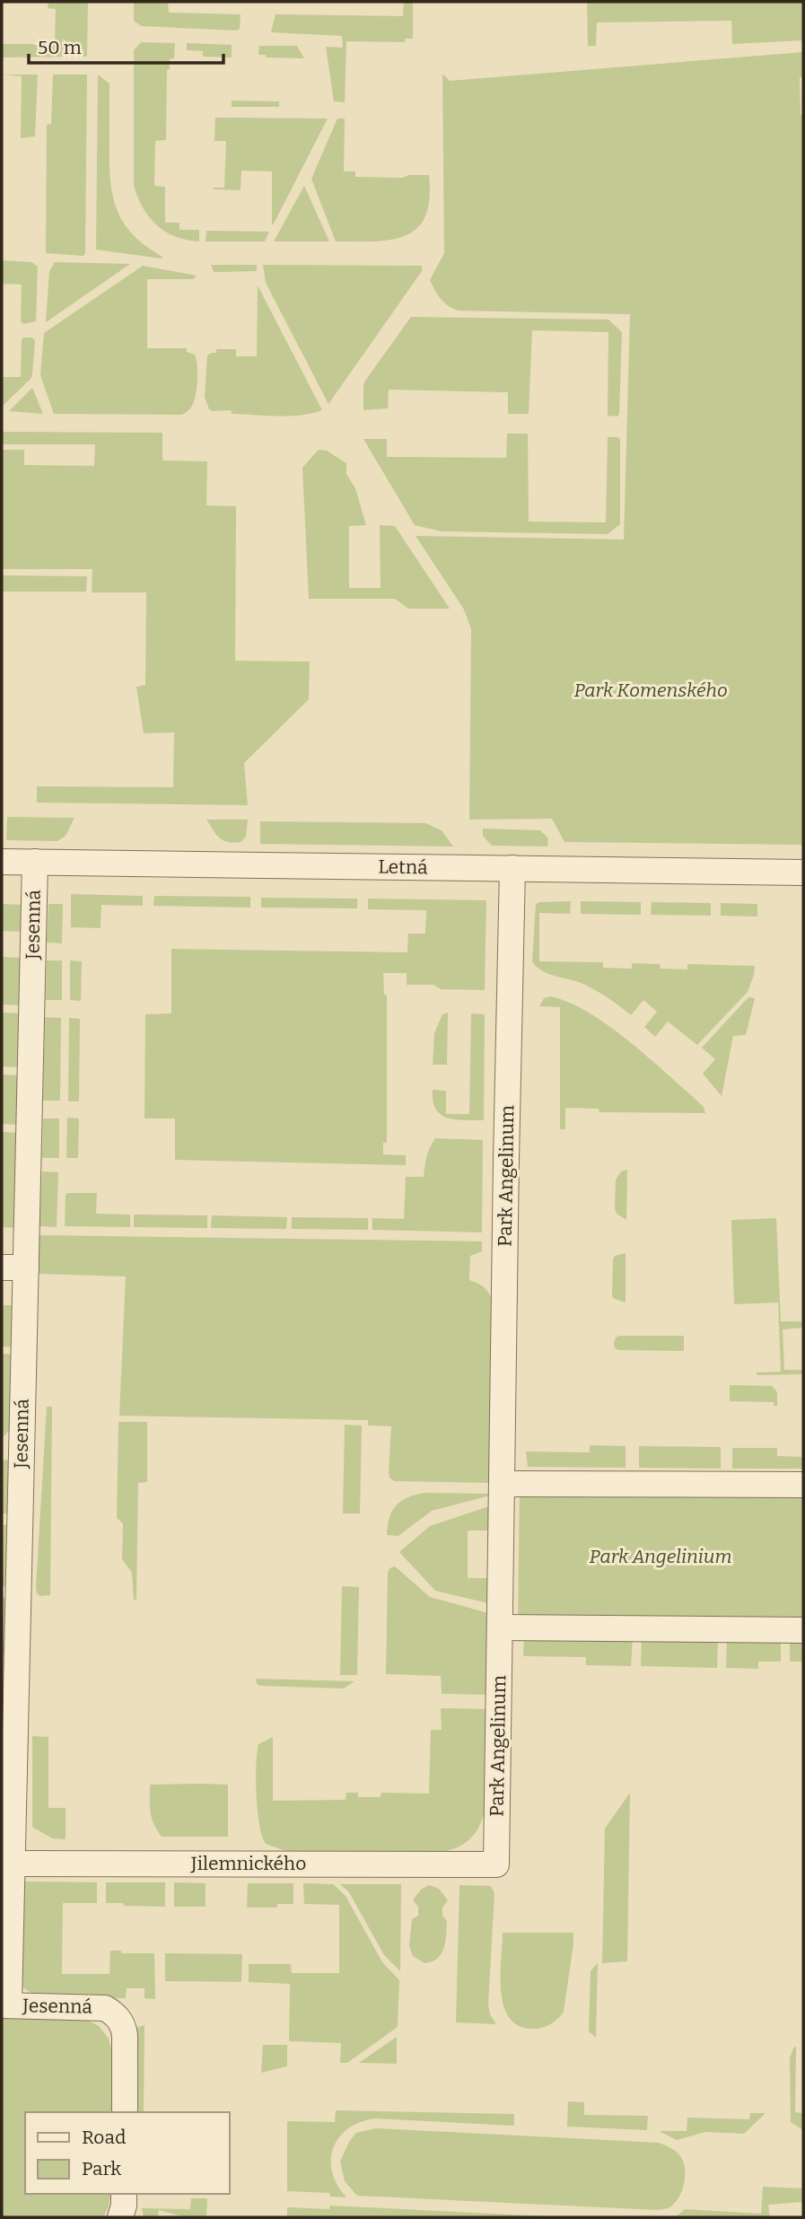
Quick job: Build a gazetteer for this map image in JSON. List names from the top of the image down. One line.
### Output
{"streets":{"street":["Letná","Jesenná","Park Angelinum","Jilemnického"]},"crossings":[["Letná","Jesenná"],["Letná","Park Angelinum"],["Jesenná","Jilemnického"],["Park Angelinum","Jilemnického"]],"parks":["Park Komenského","Park Angelinium"],"legend":["Road","Park"],"scale_bar":"50 m"}
